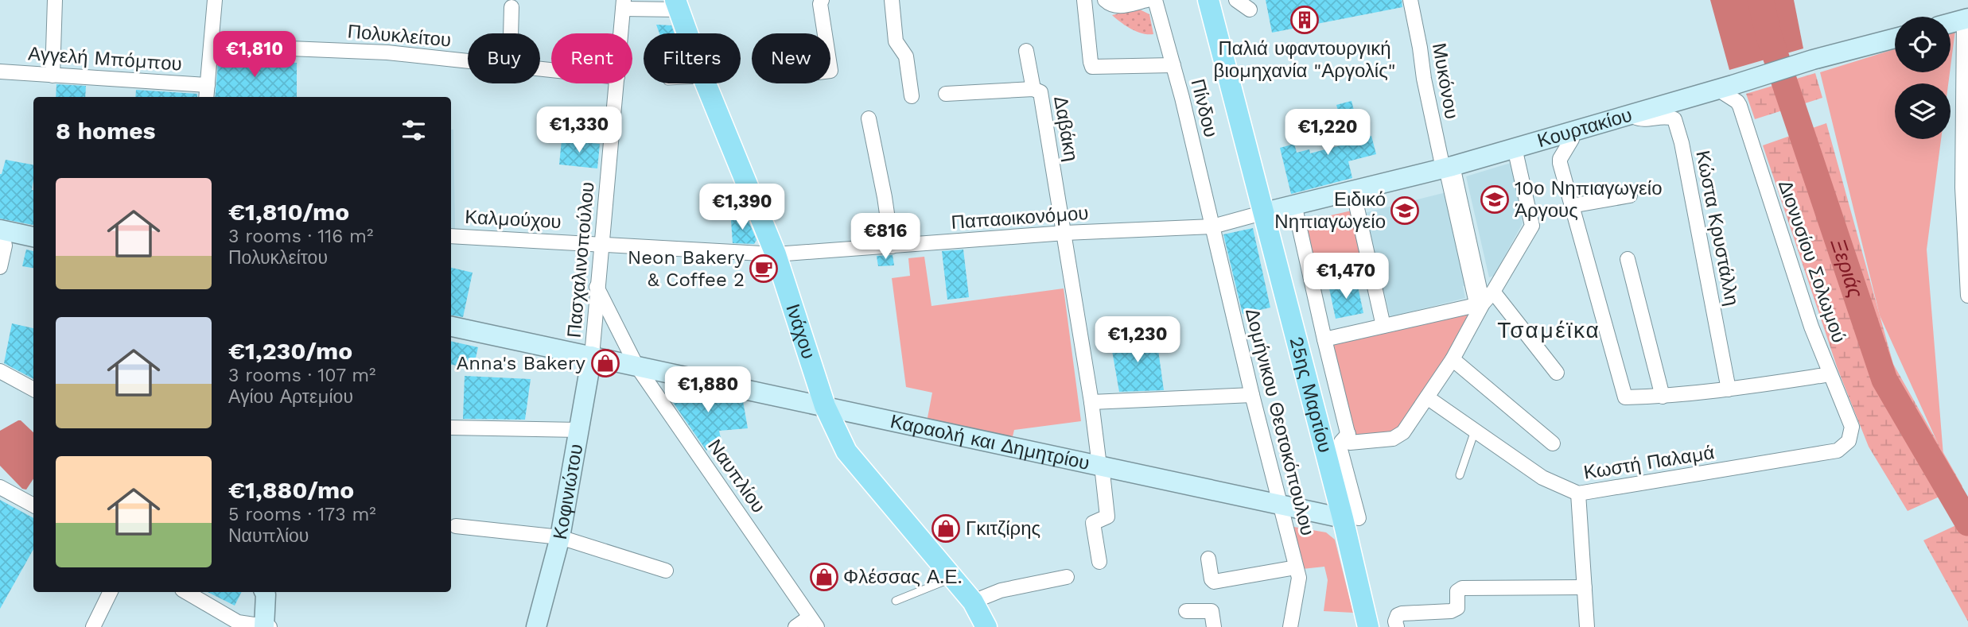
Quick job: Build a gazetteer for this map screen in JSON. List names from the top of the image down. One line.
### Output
{"streets":{"main road":["Ινάχου","25ης Μαρτίου"],"street":["Πολυκλείτου","Αγγελή Μπόμπου","Μυκόνου","Πίνδου","Κουρτακίου","Δαβάκη","Παπαοικονόμου","Καλμούχου","Κώστα Κρυστάλλη","Πασχαλινοπούλου","Διονυσίου Σολωμού","Δομήνικου Θεοτοκόπουλου","Καραολή και Δημητρίου","Κωστή Παλαμά","Ναυπλίου","Κοφινιώτου"]},"crossings":[["Μυκόνου","Κουρτακίου"],["Πίνδου","Παπαοικονόμου"],["Πίνδου","Δομήνικου Θεοτοκόπουλου"],["Κουρτακίου","Παπαοικονόμου"],["Κουρτακίου","Κώστα Κρυστάλλη"],["Κουρτακίου","Διονυσίου Σολωμού"],["Κουρτακίου","25ης Μαρτίου"],["Δαβάκη","Παπαοικονόμου"],["Δαβάκη","Καραολή και Δημητρίου"],["Παπαοικονόμου","Καλμούχου"],["Παπαοικονόμου","Ινάχου"],["Παπαοικονόμου","25ης Μαρτίου"],["Παπαοικονόμου","Δομήνικου Θεοτοκόπουλου"],["Καλμούχου","Πασχαλινοπούλου"],["Καλμούχου","Ινάχου"],["Πασχαλινοπούλου","Καραολή και Δημητρίου"],["Πασχαλινοπούλου","Ναυπλίου"],["Πασχαλινοπούλου","Κοφινιώτου"],["Διονυσίου Σολωμού","Κωστή Παλαμά"],["Ινάχου","Καραολή και Δημητρίου"],["25ης Μαρτίου","Καραολή και Δημητρίου"],["Δομήνικου Θεοτοκόπουλου","Καραολή και Δημητρίου"],["Καραολή και Δημητρίου","Ναυπλίου"],["Καραολή και Δημητρίου","Κοφινιώτου"]],"districts":["Τσαμέϊκα"],"water":["Ξεριάς"],"places":{"building":["Παλιά υφαντουργική βιομηχανία \"Αργολίς\""],"school or university":["10ο Νηπιαγωγείο Άργους","Ειδικό Νηπιαγωγείο"],"cafe":["Neon Bakery & Coffee 2"],"shop":["Anna's Bakery","Γκιτζίρης","Φλέσσας Α.Ε."]},"page":{"price":["€1,810","€1,330","€1,220","€1,390","€816","€1,470","€1,230","€1,880"],"chip":["Buy","Rent","Filters","New"],"heading":"8 homes","list":[{"name":"€1,810/mo","note":"3 rooms · 116 m² · Πολυκλείτου"},{"name":"€1,230/mo","note":"3 rooms · 107 m² · Αγίου Αρτεμίου"},{"name":"€1,880/mo","note":"5 rooms · 173 m² · Ναυπλίου"}]}}
